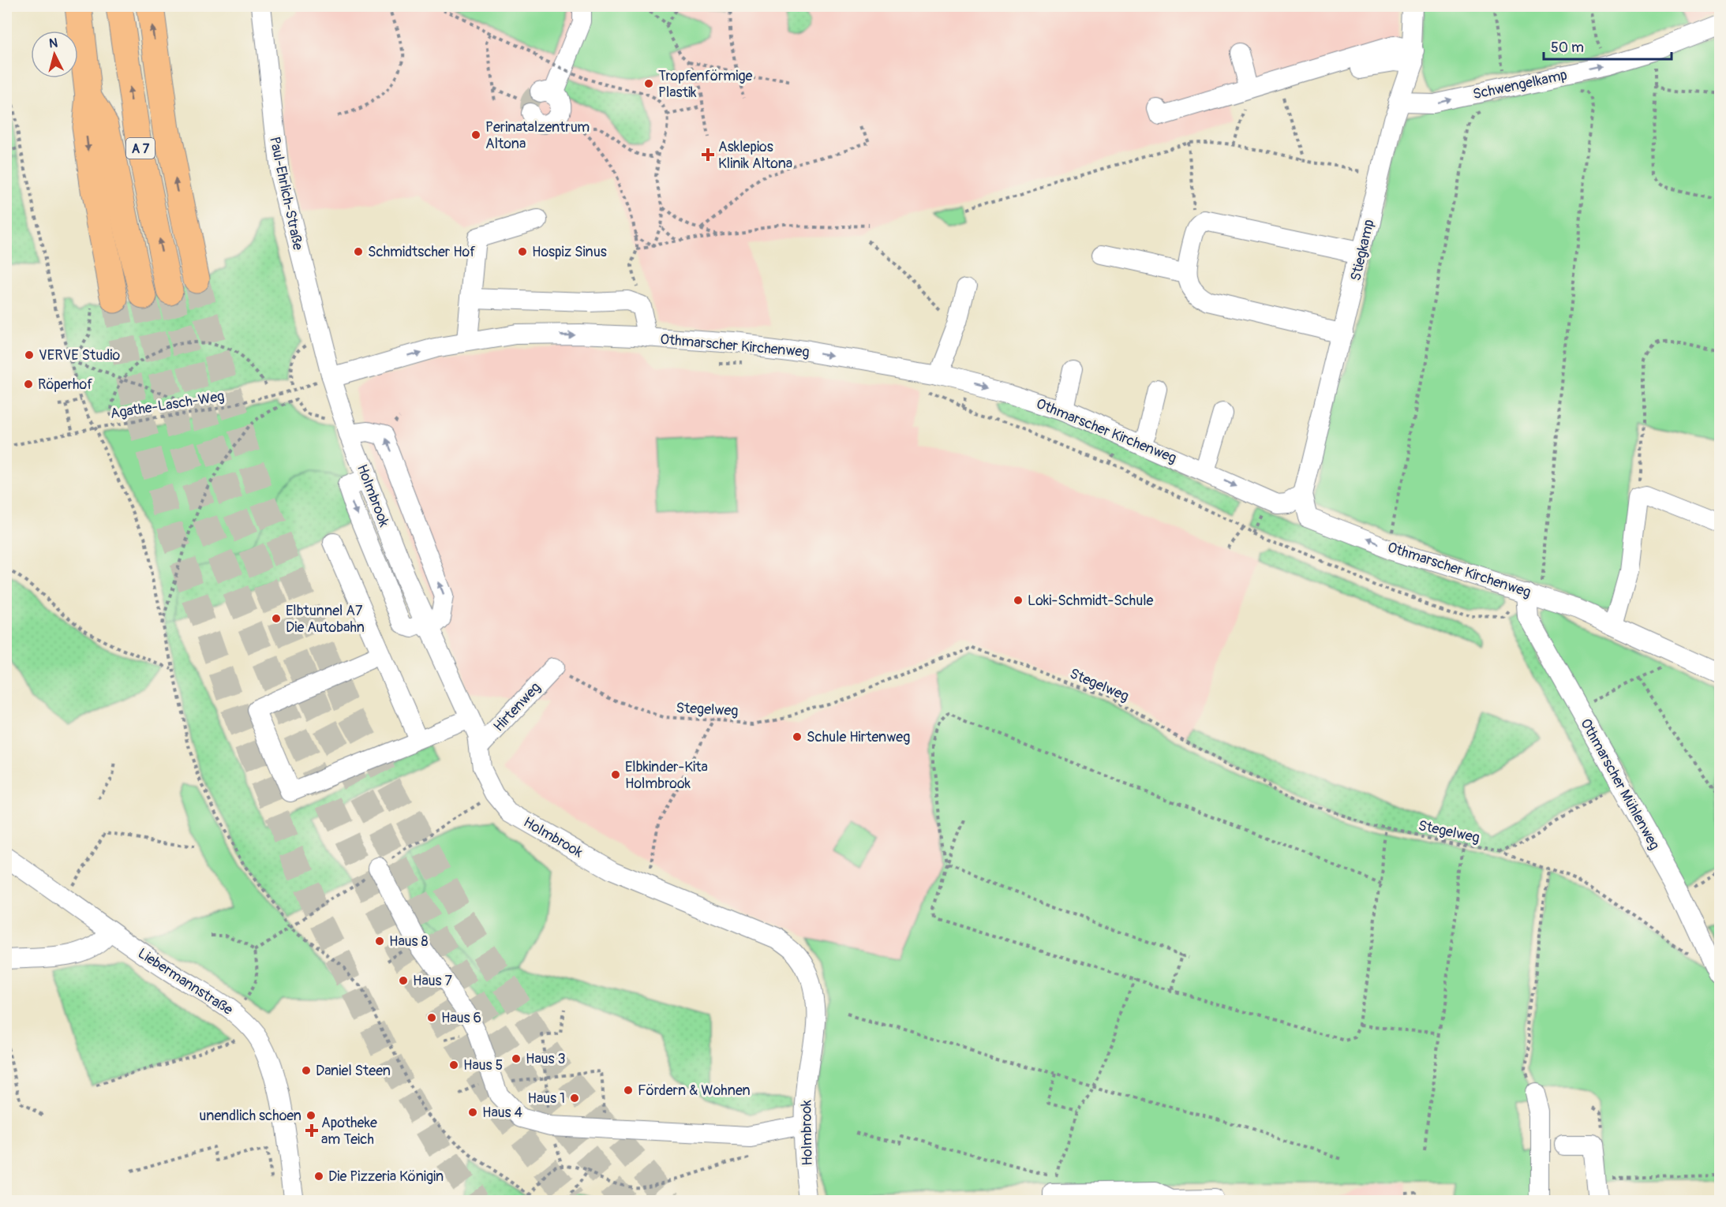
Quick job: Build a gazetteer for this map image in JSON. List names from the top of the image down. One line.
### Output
{"streets":{"highway":["A 7"],"street":["Schwengelkamp","Paul-Ehrlich-Straße","Stiegkamp","Othmarscher Kirchenweg","Holmbrook","Hirtenweg","Othmarscher Mühlenweg","Liebermannstraße"],"path":["Agathe-Lasch-Weg","Stegelweg"]},"crossings":[["Schwengelkamp","Stiegkamp"],["Paul-Ehrlich-Straße","Othmarscher Kirchenweg"],["Paul-Ehrlich-Straße","Agathe-Lasch-Weg"],["Paul-Ehrlich-Straße","Holmbrook"],["Stiegkamp","Othmarscher Kirchenweg"],["Othmarscher Kirchenweg","Agathe-Lasch-Weg"],["Othmarscher Kirchenweg","Holmbrook"],["Othmarscher Kirchenweg","Othmarscher Mühlenweg"],["Agathe-Lasch-Weg","Holmbrook"],["Holmbrook","Hirtenweg"],["Stegelweg","Hirtenweg"],["Stegelweg","Othmarscher Mühlenweg"]],"one_way":["Schwengelkamp"],"places":{"other":["Tropfenförmige Plastik","Perinatalzentrum Altona","Schmidtscher Hof","Hospiz Sinus","VERVE Studio","Röperhof","Loki-Schmidt-Schule","Elbtunnel A7 Die Autobahn","Schule Hirtenweg","Elbkinder-Kita Holmbrook","Haus 8","Haus 7","Haus 6","Haus 3","Haus 5","Daniel Steen","Fördern & Wohnen","Haus 1","Haus 4","unendlich schoen","Die Pizzeria Königin"],"health":["Asklepios Klinik Altona","Apotheke am Teich"]},"scale_bar":"50 m","north":"top"}
